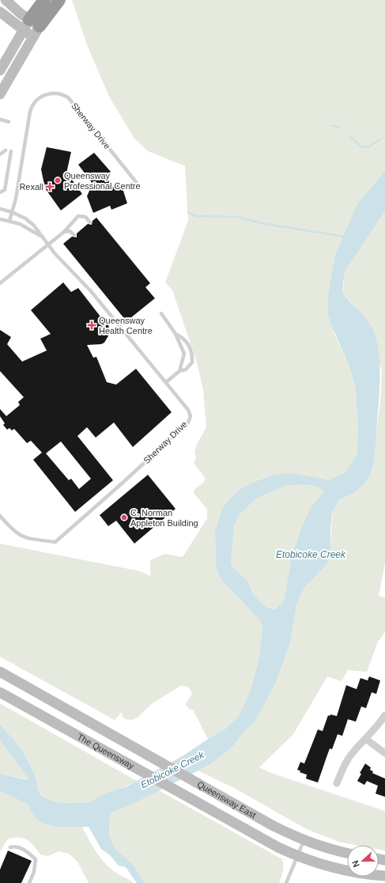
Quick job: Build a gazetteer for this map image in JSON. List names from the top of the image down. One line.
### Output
{"streets":{"main road":["The Queensway","Queensway East"],"lane":["Sherway Drive"]},"crossings":[["The Queensway","Queensway East"]],"water":["Etobicoke Creek"],"places":{"other":["Queensway Professional Centre","C. Norman Appleton Building"],"health":["Rexall","Queensway Health Centre"]},"north":"left"}
